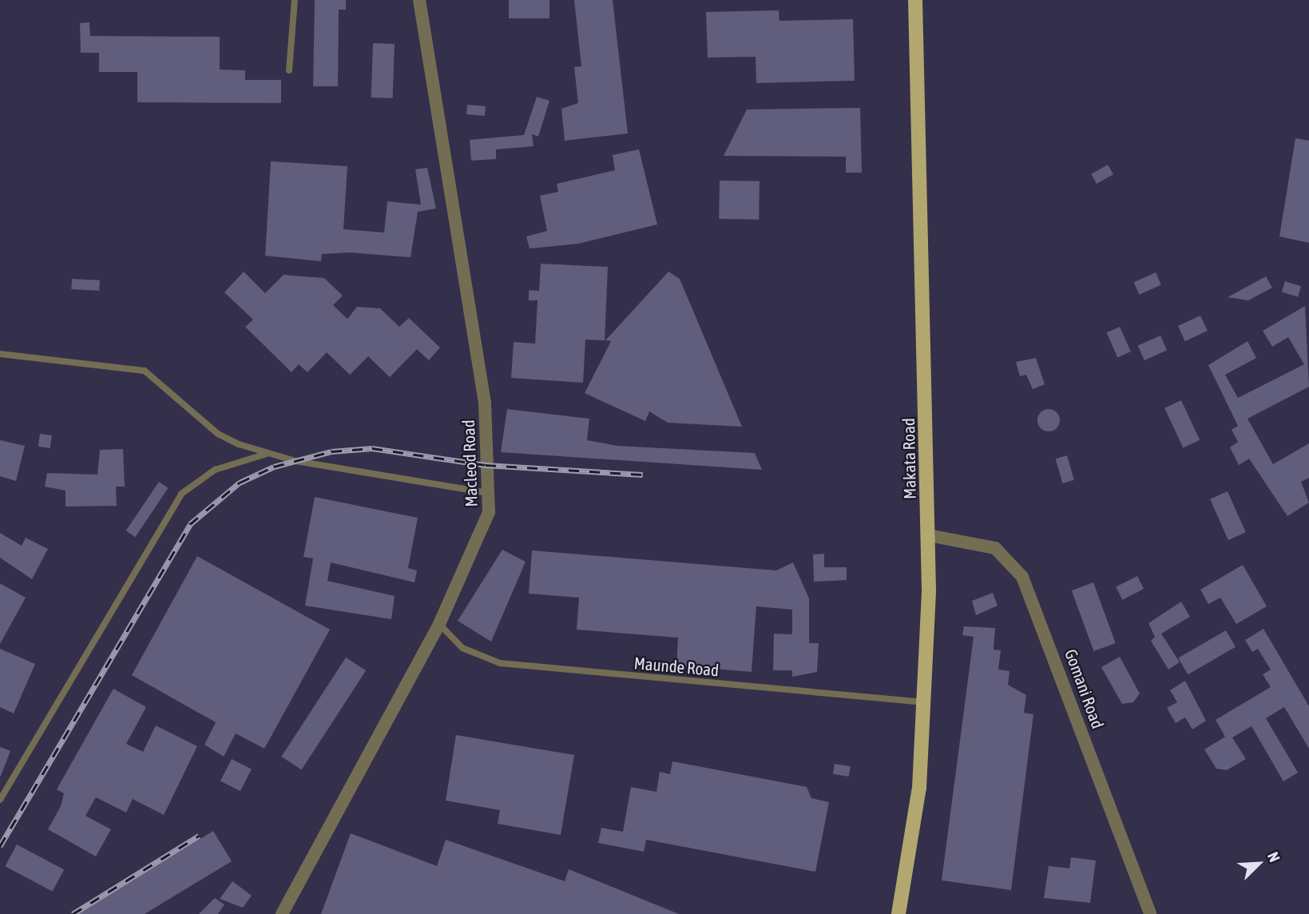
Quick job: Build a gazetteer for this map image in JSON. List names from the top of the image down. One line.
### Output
{"streets":{"main road":["Makata Road"],"street":["Macleod Road","Gomani Road"],"lane":["Maunde Road"]},"crossings":[["Makata Road","Maunde Road"],["Makata Road","Gomani Road"],["Macleod Road","Maunde Road"]],"north":"top right"}
